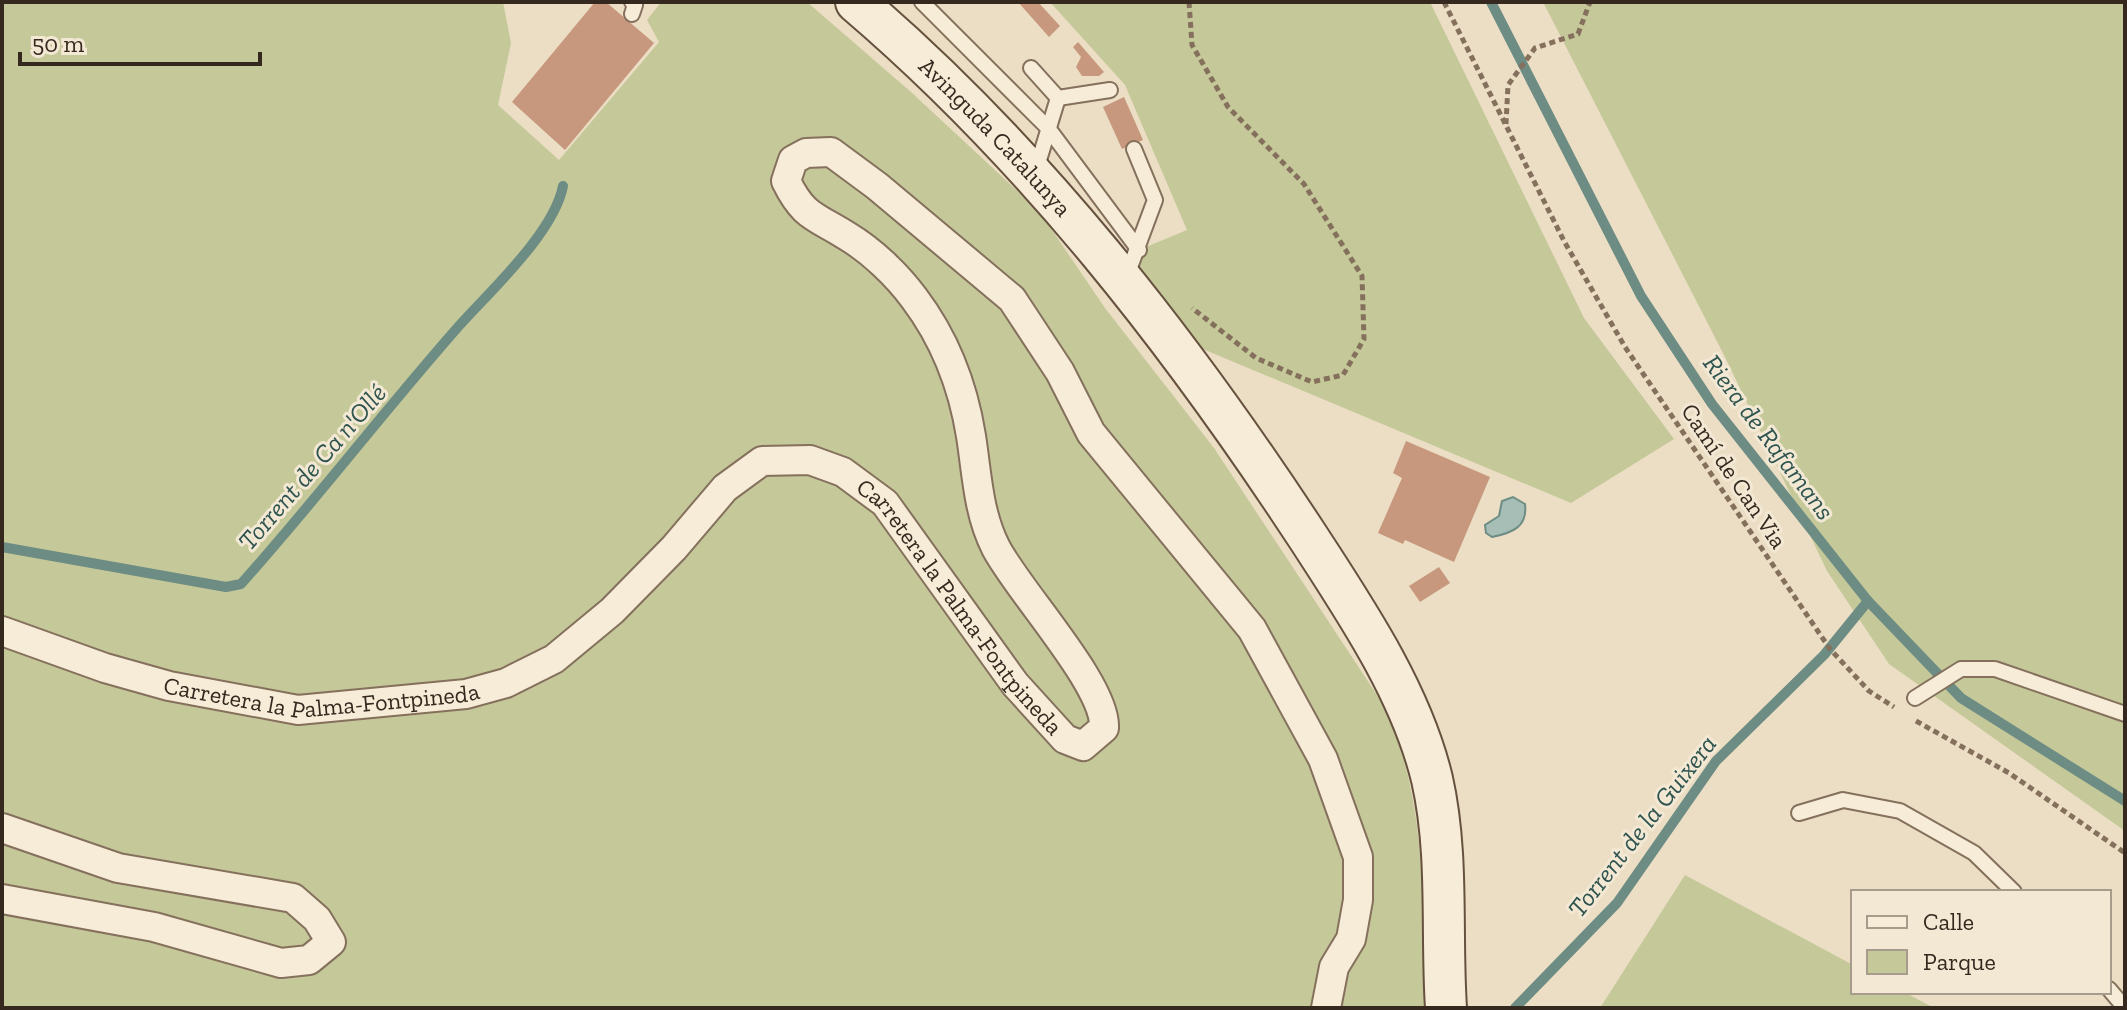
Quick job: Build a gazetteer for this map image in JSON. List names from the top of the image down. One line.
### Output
{"streets":{"main road":["Avinguda Catalunya"],"street":["Carretera la Palma-Fontpineda"],"path":["Camí de Can Via"]},"water":["Riera de Rafamans","Torrent de Ca n'Ollé","Torrent de la Guixera"],"legend":["Calle","Parque"],"scale_bar":"50 m"}
